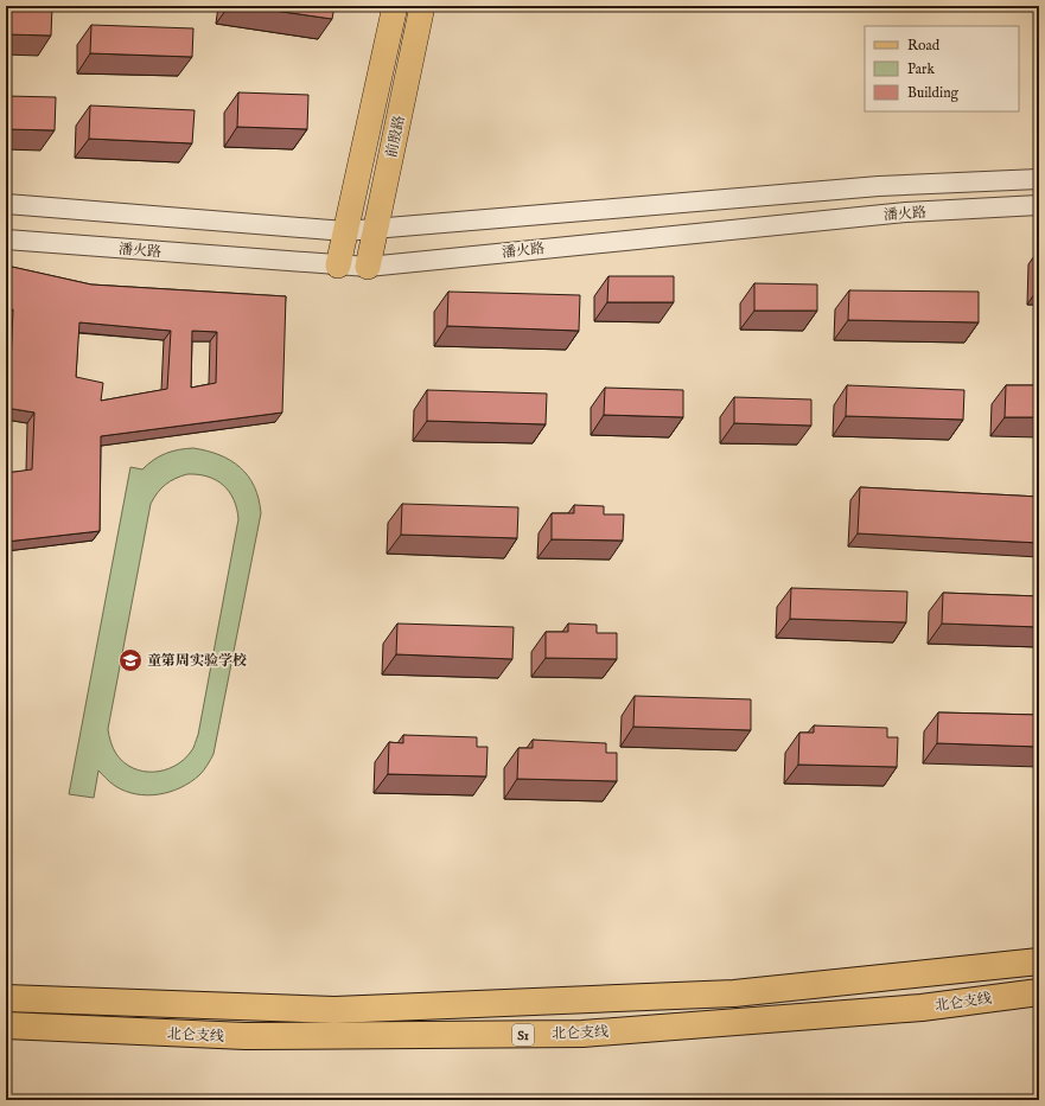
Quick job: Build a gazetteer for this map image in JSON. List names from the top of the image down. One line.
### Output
{"streets":{"highway":["北仑支线","S1"],"main road":["前殷路"],"street":["潘火路"]},"crossings":[["前殷路","潘火路"]],"places":{"school or university":["童第周实验学校"]},"legend":["Road","Park","Building"]}
